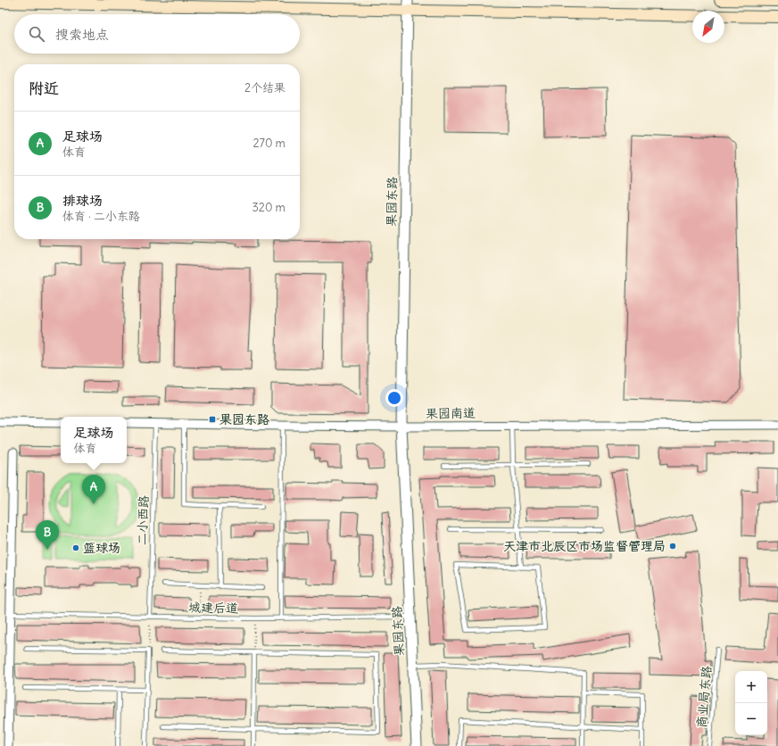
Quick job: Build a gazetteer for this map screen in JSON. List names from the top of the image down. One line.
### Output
{"streets":{"street":["果园东路","果园南道"],"lane":["二小西路","城建后道","商业局东路"]},"crossings":[["果园东路","果园南道"],["果园东路","城建后道"],["果园南道","二小西路"],["二小西路","城建后道"]],"places":{"transit":["果园东路"],"other":["天津市北辰区市场监督管理局","篮球场"]},"north":"bottom left","page":{"search":"搜索地点","heading":["附近","2个结果"],"list":[{"mark":"A","name":"足球场","note":"体育","value":"270 m"},{"mark":"B","name":"排球场","note":"体育 · 二小东路","value":"320 m"}],"popup":["足球场","体育"],"pins":["A","B"],"map_buttons":["+","−"]}}
